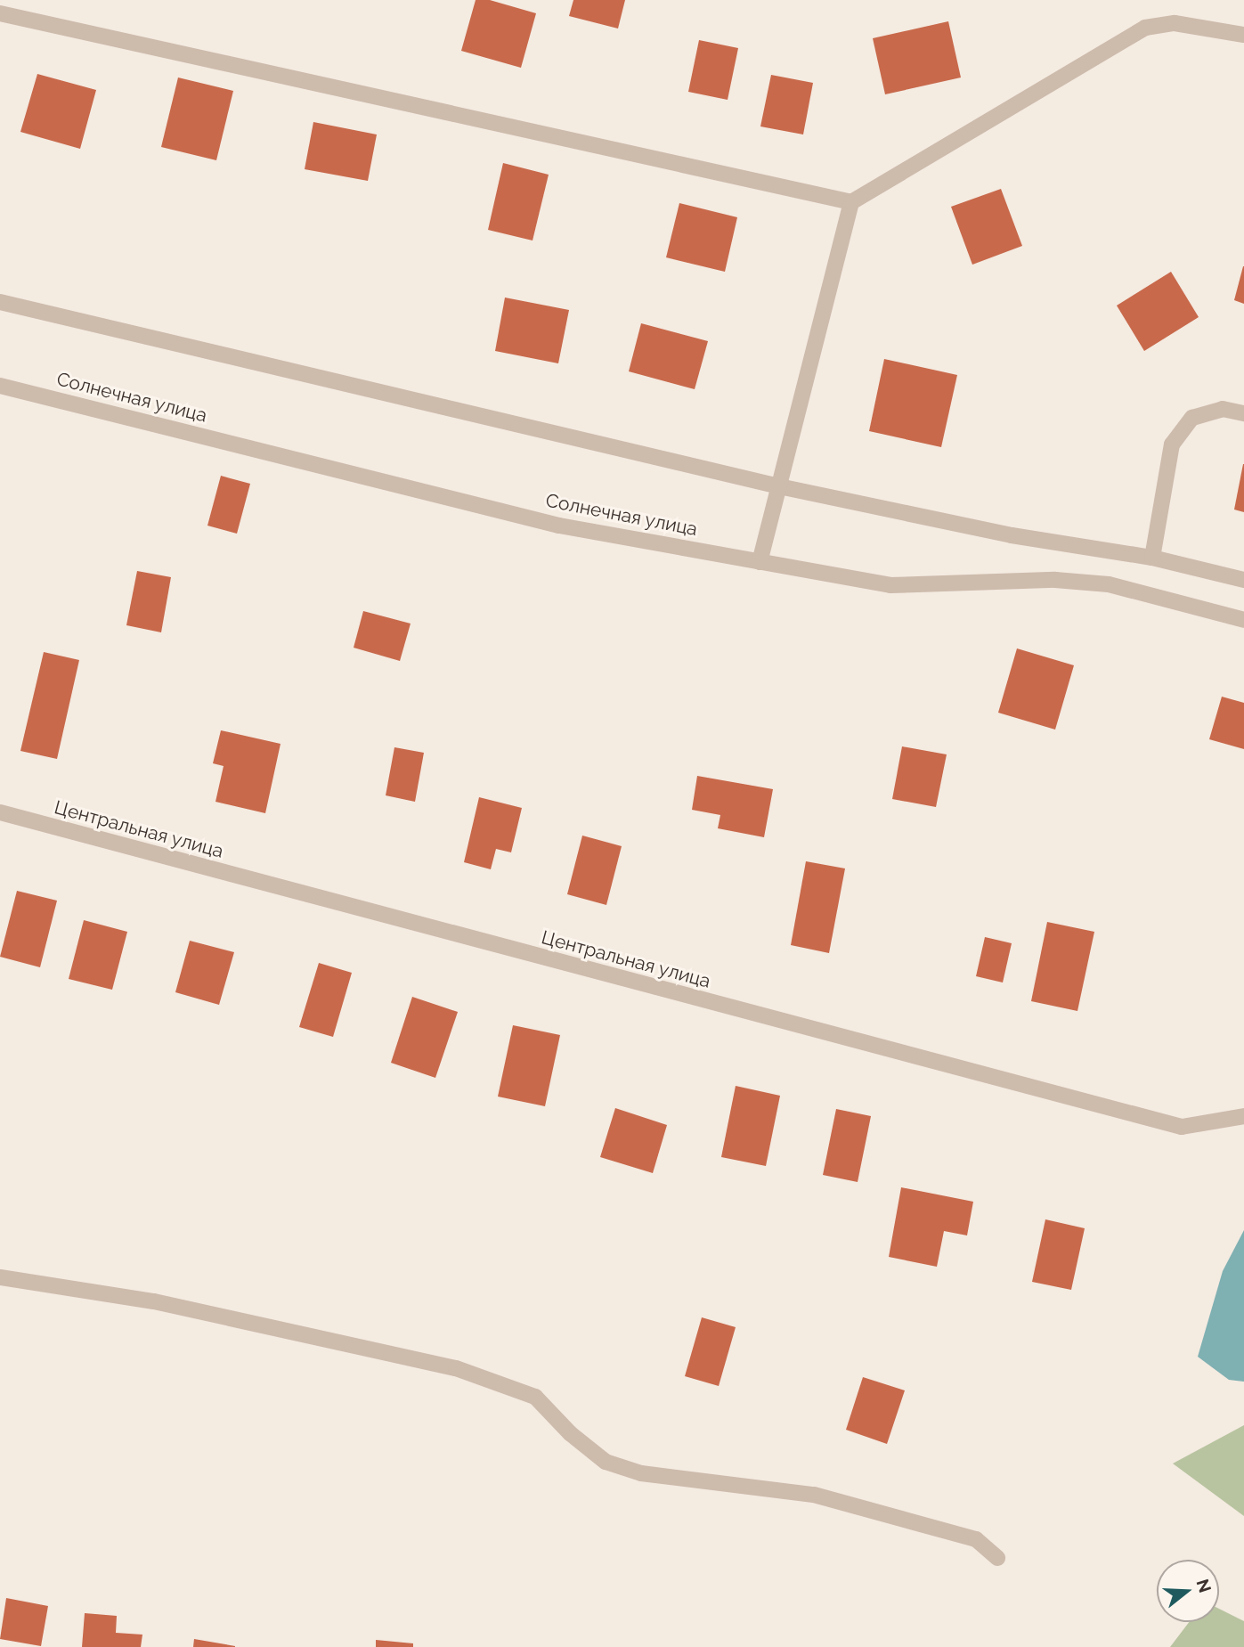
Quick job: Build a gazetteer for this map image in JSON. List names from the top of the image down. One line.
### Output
{"streets":{"street":["Солнечная улица","Центральная улица"]},"north":"right"}
